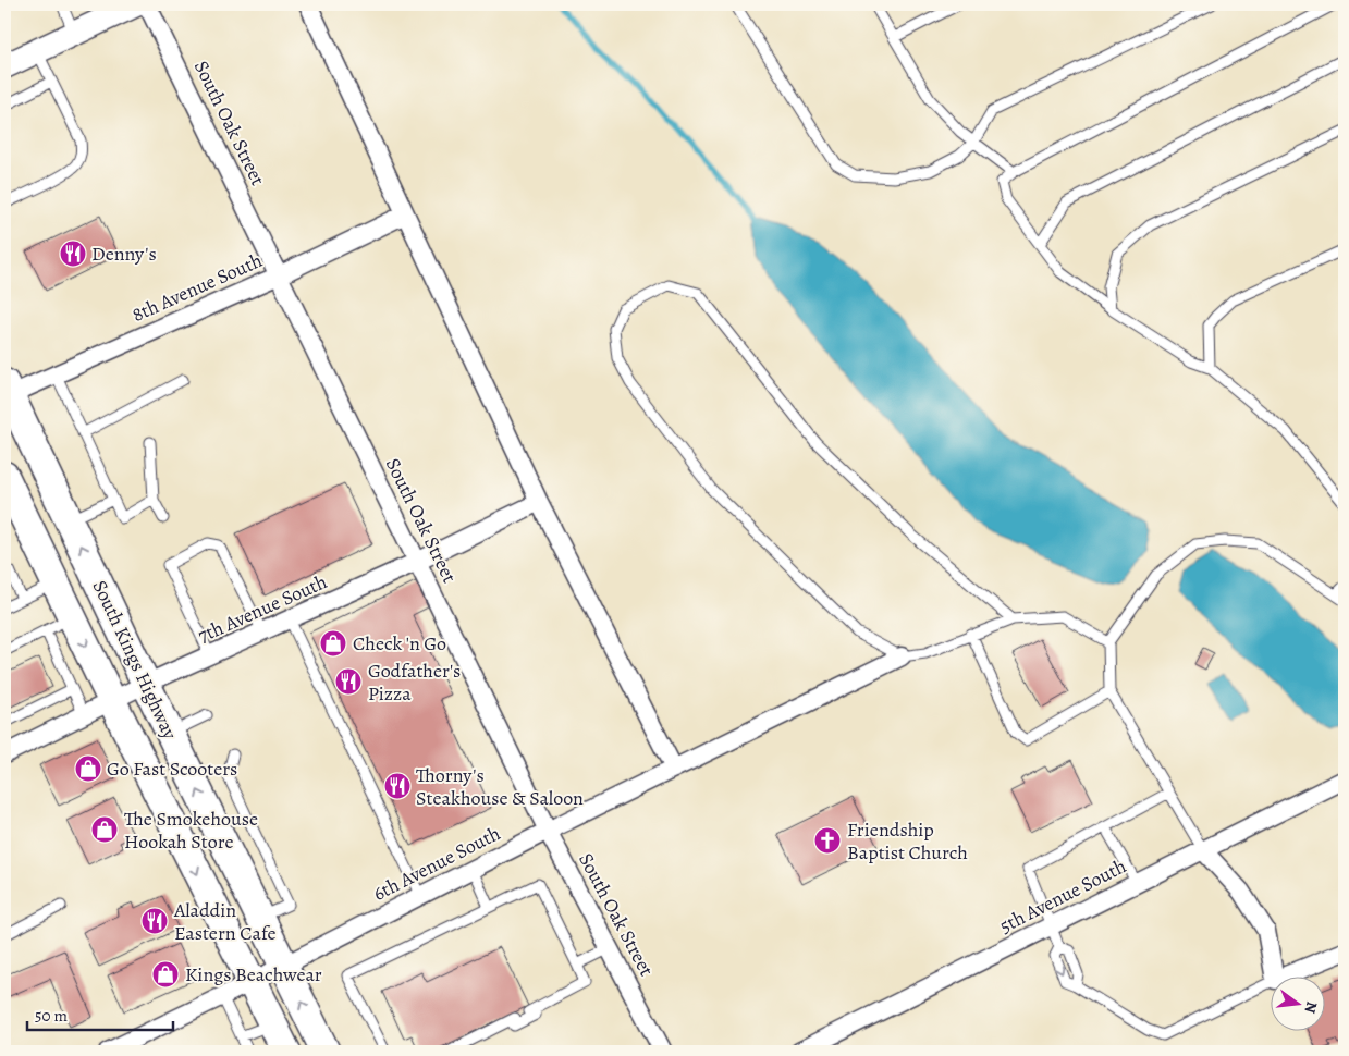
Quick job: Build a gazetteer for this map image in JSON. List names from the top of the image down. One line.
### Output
{"streets":{"main road":["South Kings Highway"],"street":["South Oak Street","8th Avenue South","7th Avenue South","6th Avenue South","5th Avenue South"]},"crossings":[["South Oak Street","8th Avenue South"],["South Oak Street","7th Avenue South"],["South Oak Street","6th Avenue South"],["8th Avenue South","South Kings Highway"],["7th Avenue South","South Kings Highway"],["South Kings Highway","6th Avenue South"]],"places":{"restaurant":["Denny's","Godfather's Pizza","Thorny's Steakhouse & Saloon","Aladdin Eastern Cafe"],"shop":["Check 'n Go","Go Fast Scooters","The Smokehouse Hookah Store","Kings Beachwear"],"church":["Friendship Baptist Church"]},"scale_bar":"50 m","north":"right"}
